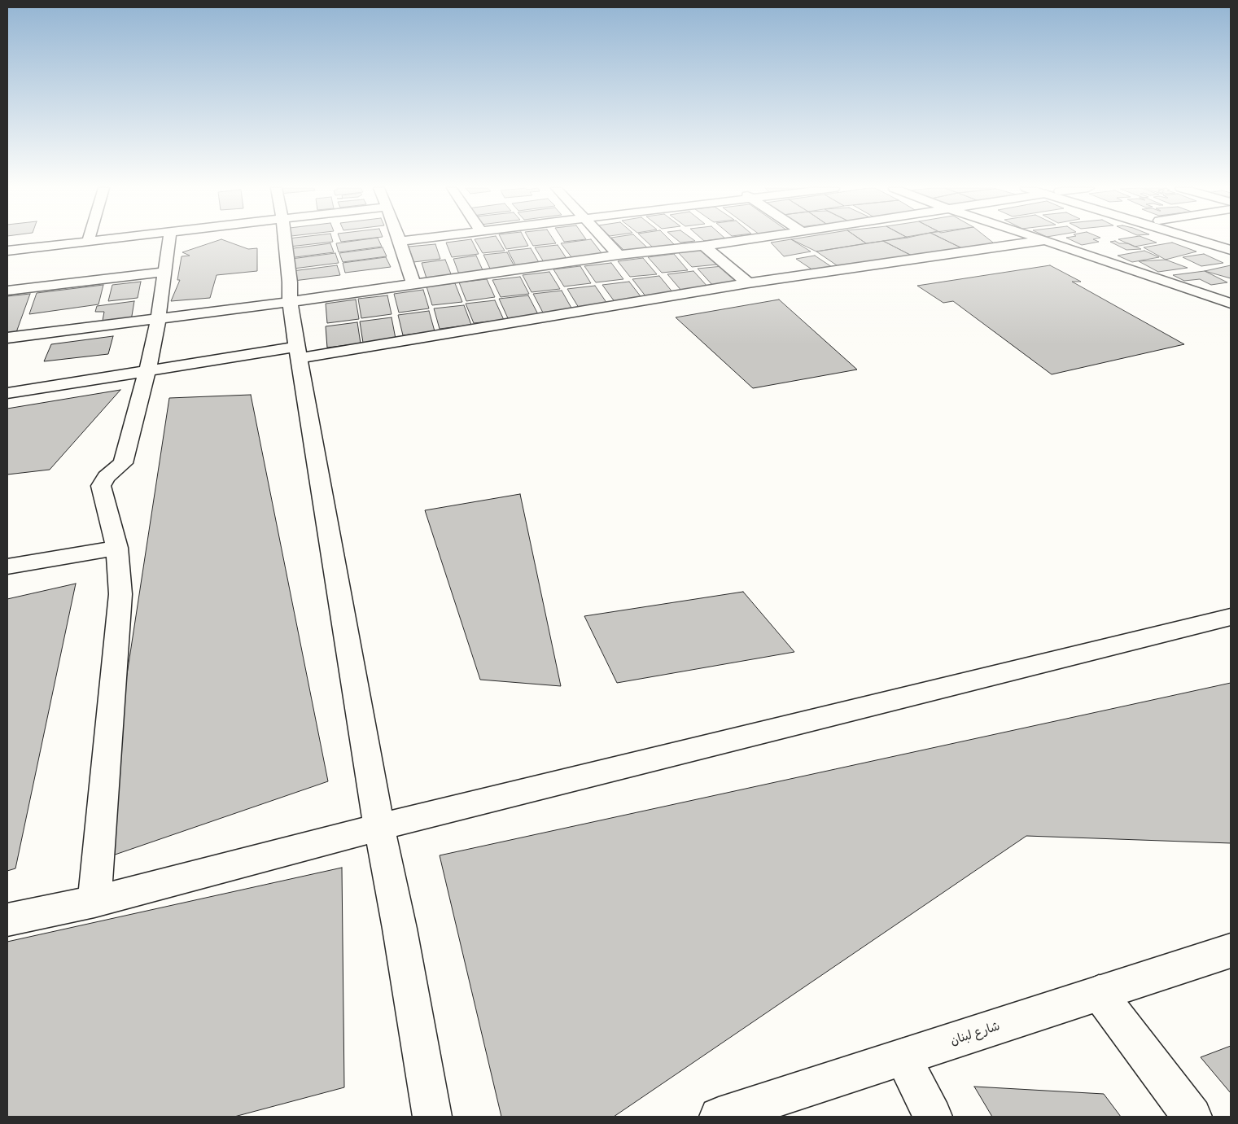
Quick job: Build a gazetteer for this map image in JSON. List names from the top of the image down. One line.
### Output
{"streets":{"street":["شارع لبنان"]}}
